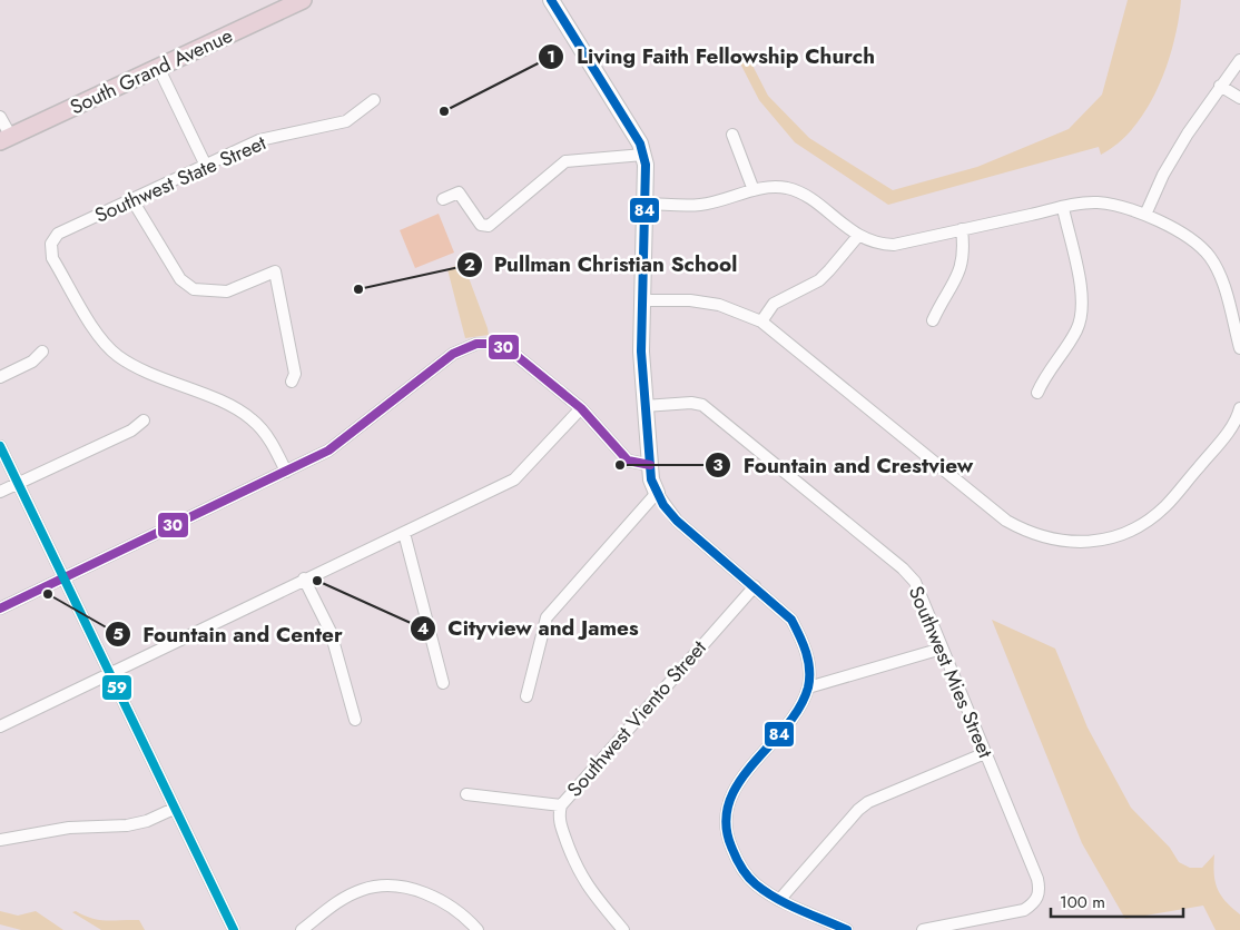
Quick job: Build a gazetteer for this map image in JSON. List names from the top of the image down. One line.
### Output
{"streets":{"main road":["South Grand Avenue"],"street":["Southwest State Street","Southwest Mies Street","Southwest Viento Street"]},"places":["Living Faith Fellowship Church","Pullman Christian School","Fountain and Crestview","Cityview and James","Fountain and Center"],"lines":["transit line 84","transit line 30","transit line 59"],"scale_bar":"100 m"}
